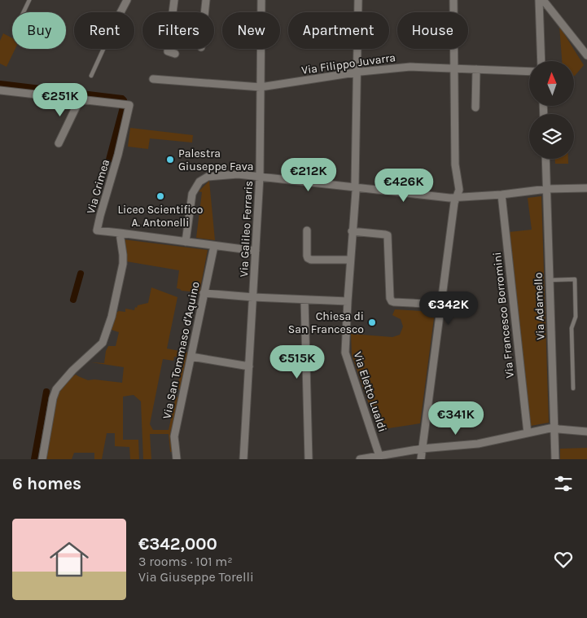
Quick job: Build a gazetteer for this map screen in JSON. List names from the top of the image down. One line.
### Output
{"streets":{"street":["Via Filippo Juvarra","Via Crimea","Via Galileo Ferraris","Via Adamello","Via Francesco Borromini","Via San Tommaso d'Aquino","Via Eletto Lualdi"]},"crossings":[["Via Filippo Juvarra","Via Galileo Ferraris"],["Via Filippo Juvarra","Via Eletto Lualdi"]],"places":["Palestra Giuseppe Fava","Liceo Scientifico A. Antonelli","Chiesa di San Francesco"],"north":"top","page":{"chip":["Buy","Rent","Filters","New","Apartment","House"],"price":["€251K","€212K","€426K","€342K","€515K","€341K"],"heading":"6 homes","list":[{"name":"€342,000","note":"3 rooms · 101 m² · Via Giuseppe Torelli"}]}}
